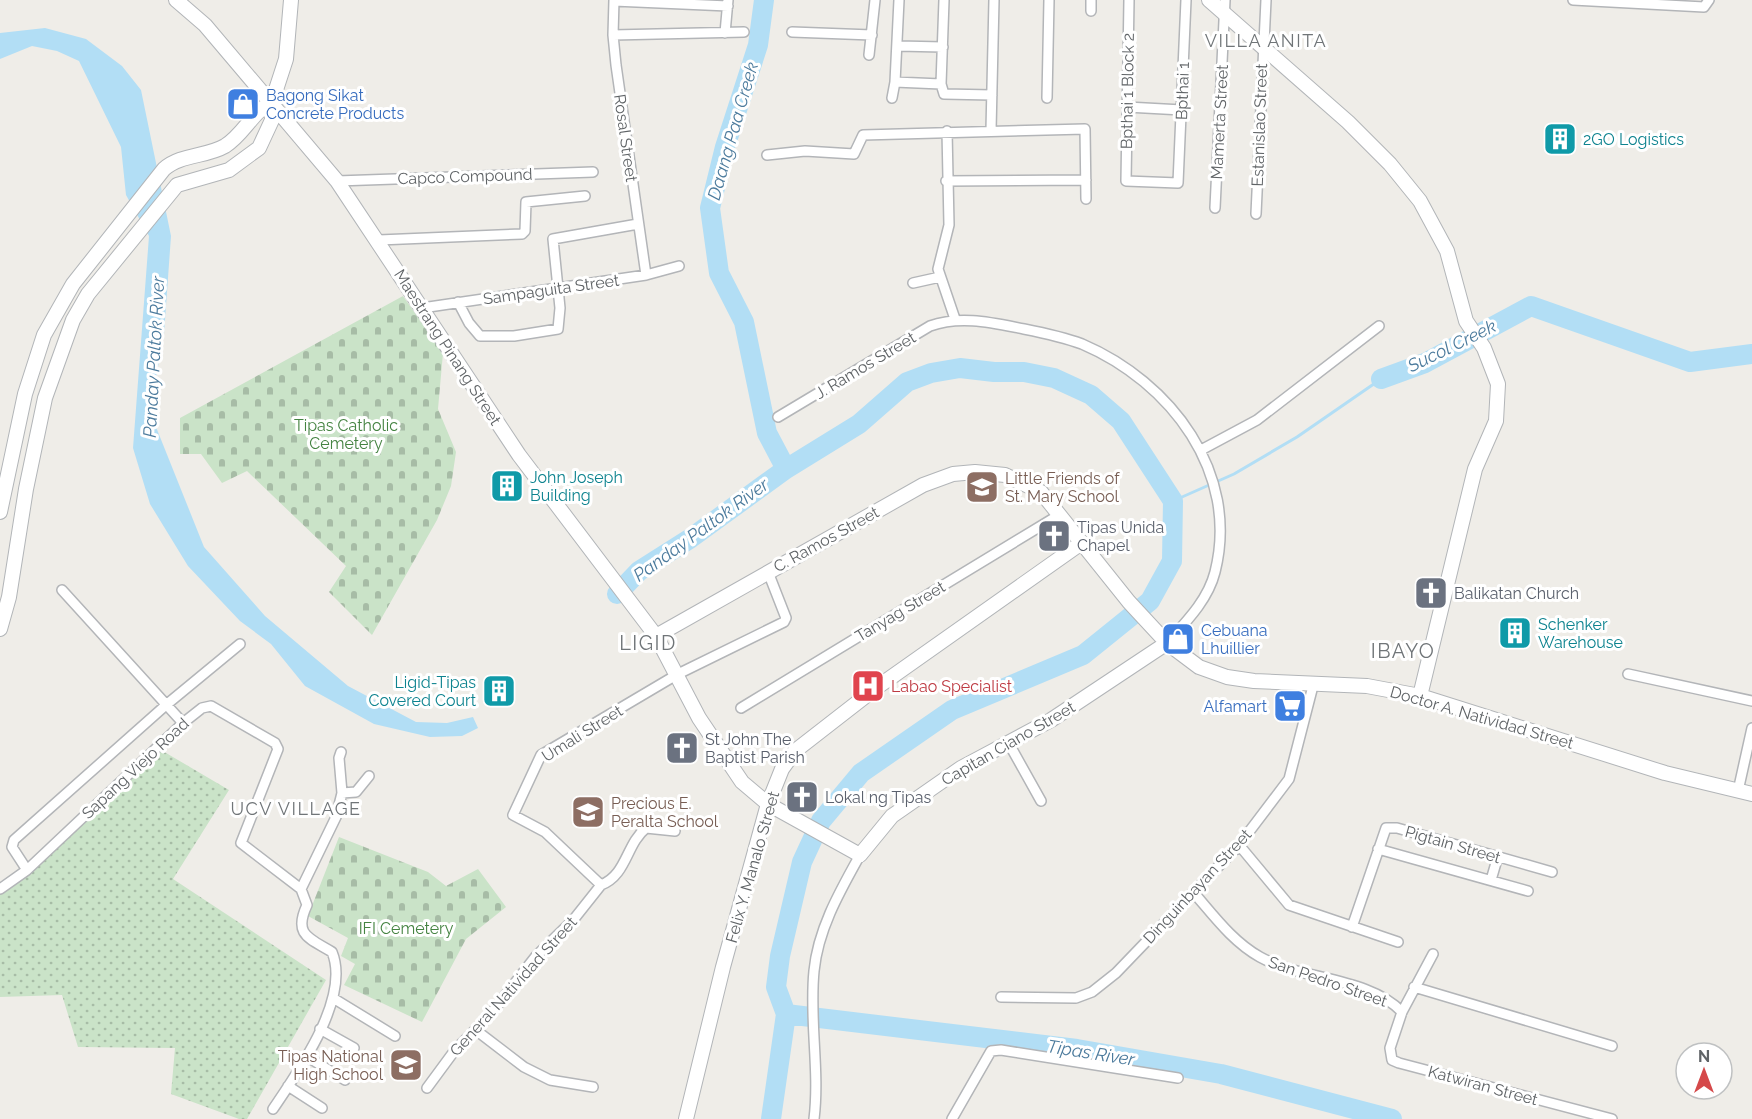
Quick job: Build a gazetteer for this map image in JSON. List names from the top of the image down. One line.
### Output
{"streets":{"main road":["Maestrang Pinang Street","C. Ramos Street","Doctor A. Natividad Street","Capitan Ciano Street","Felix Y. Manalo Street"],"street":["Bpthai 1 Block 2","Bpthai 1","Mamerta Street","Estanislao Street","Rosal Street","Capco Compound","Sampaguita Street","J. Ramos Street","Tanyag Street","Umali Street","Sapang Viejo Road","Pigtain Street","Dinguinbayan Street","San Pedro Street","General Natividad Street","Katwiran Street"]},"crossings":[["Bpthai 1 Block 2","Bpthai 1"],["Rosal Street","Sampaguita Street"],["Capco Compound","Maestrang Pinang Street"],["Sampaguita Street","Maestrang Pinang Street"],["Maestrang Pinang Street","C. Ramos Street"],["Maestrang Pinang Street","Umali Street"],["Maestrang Pinang Street","Capitan Ciano Street"],["Maestrang Pinang Street","Felix Y. Manalo Street"],["J. Ramos Street","Doctor A. Natividad Street"],["J. Ramos Street","Capitan Ciano Street"],["C. Ramos Street","Tanyag Street"],["C. Ramos Street","Doctor A. Natividad Street"],["C. Ramos Street","Umali Street"],["Tanyag Street","Doctor A. Natividad Street"],["Doctor A. Natividad Street","Capitan Ciano Street"],["Doctor A. Natividad Street","Felix Y. Manalo Street"],["Doctor A. Natividad Street","Dinguinbayan Street"],["Umali Street","General Natividad Street"],["Dinguinbayan Street","San Pedro Street"],["San Pedro Street","Katwiran Street"]],"districts":["VILLA ANITA","LIGID","IBAYO","UCV VILLAGE"],"water":["Daang Paa Creek","Sucol Creek","Panday Paltok River","Tipas River"],"parks":["Tipas Catholic Cemetery","IFI Cemetery"],"places":{"shop":["Bagong Sikat Concrete Products","Cebuana Lhuillier"],"building":["2GO Logistics","John Joseph Building","Schenker Warehouse","Ligid-Tipas Covered Court"],"school or university":["Little Friends of St. Mary School","Precious E. Peralta School","Tipas National High School"],"church":["Tipas Unida Chapel","Balikatan Church","St John The Baptist Parish","Lokal ng Tipas"],"hospital":["Labao Specialist"],"supermarket":["Alfamart"]},"north":"top"}
